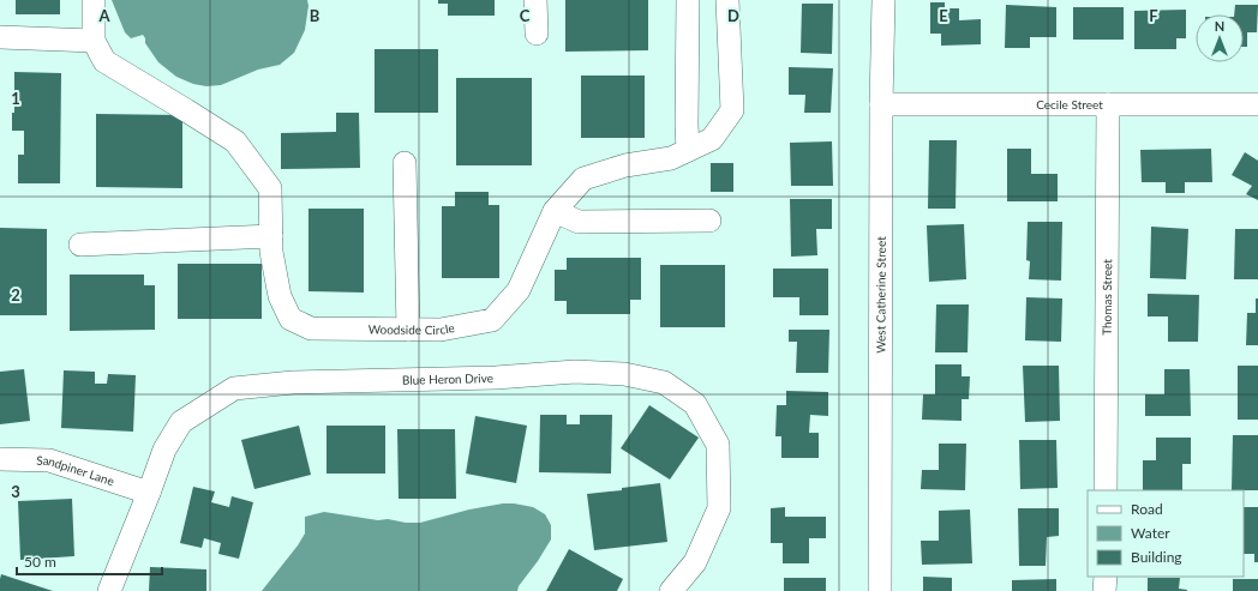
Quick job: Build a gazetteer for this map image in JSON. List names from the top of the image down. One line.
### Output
{"streets":{"street":["Cecile Street","West Catherine Street","Thomas Street","Woodside Circle","Blue Heron Drive","Sandpiner Lane"]},"crossings":[["Cecile Street","West Catherine Street"],["Cecile Street","Thomas Street"],["Blue Heron Drive","Sandpiner Lane"]],"legend":["Road","Water","Building"],"scale_bar":"50 m","north":"top","grid":{"columns":["A","B","C","D","E","F"],"rows":["1","2","3"]}}
